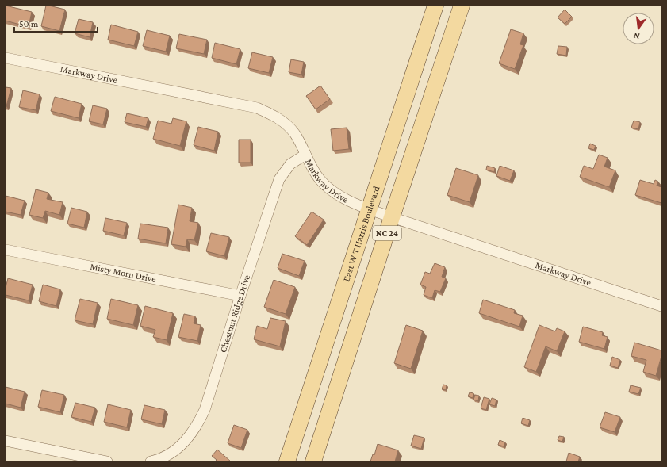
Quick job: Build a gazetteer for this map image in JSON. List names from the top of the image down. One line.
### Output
{"streets":{"main road":["East W T Harris Boulevard","NC 24"],"street":["Markway Drive","Misty Morn Drive","Chestnut Ridge Drive"]},"crossings":[["Markway Drive","East W T Harris Boulevard"],["Markway Drive","NC 24"],["Markway Drive","Chestnut Ridge Drive"],["Misty Morn Drive","Chestnut Ridge Drive"]],"scale_bar":"50 m","north":"bottom"}
